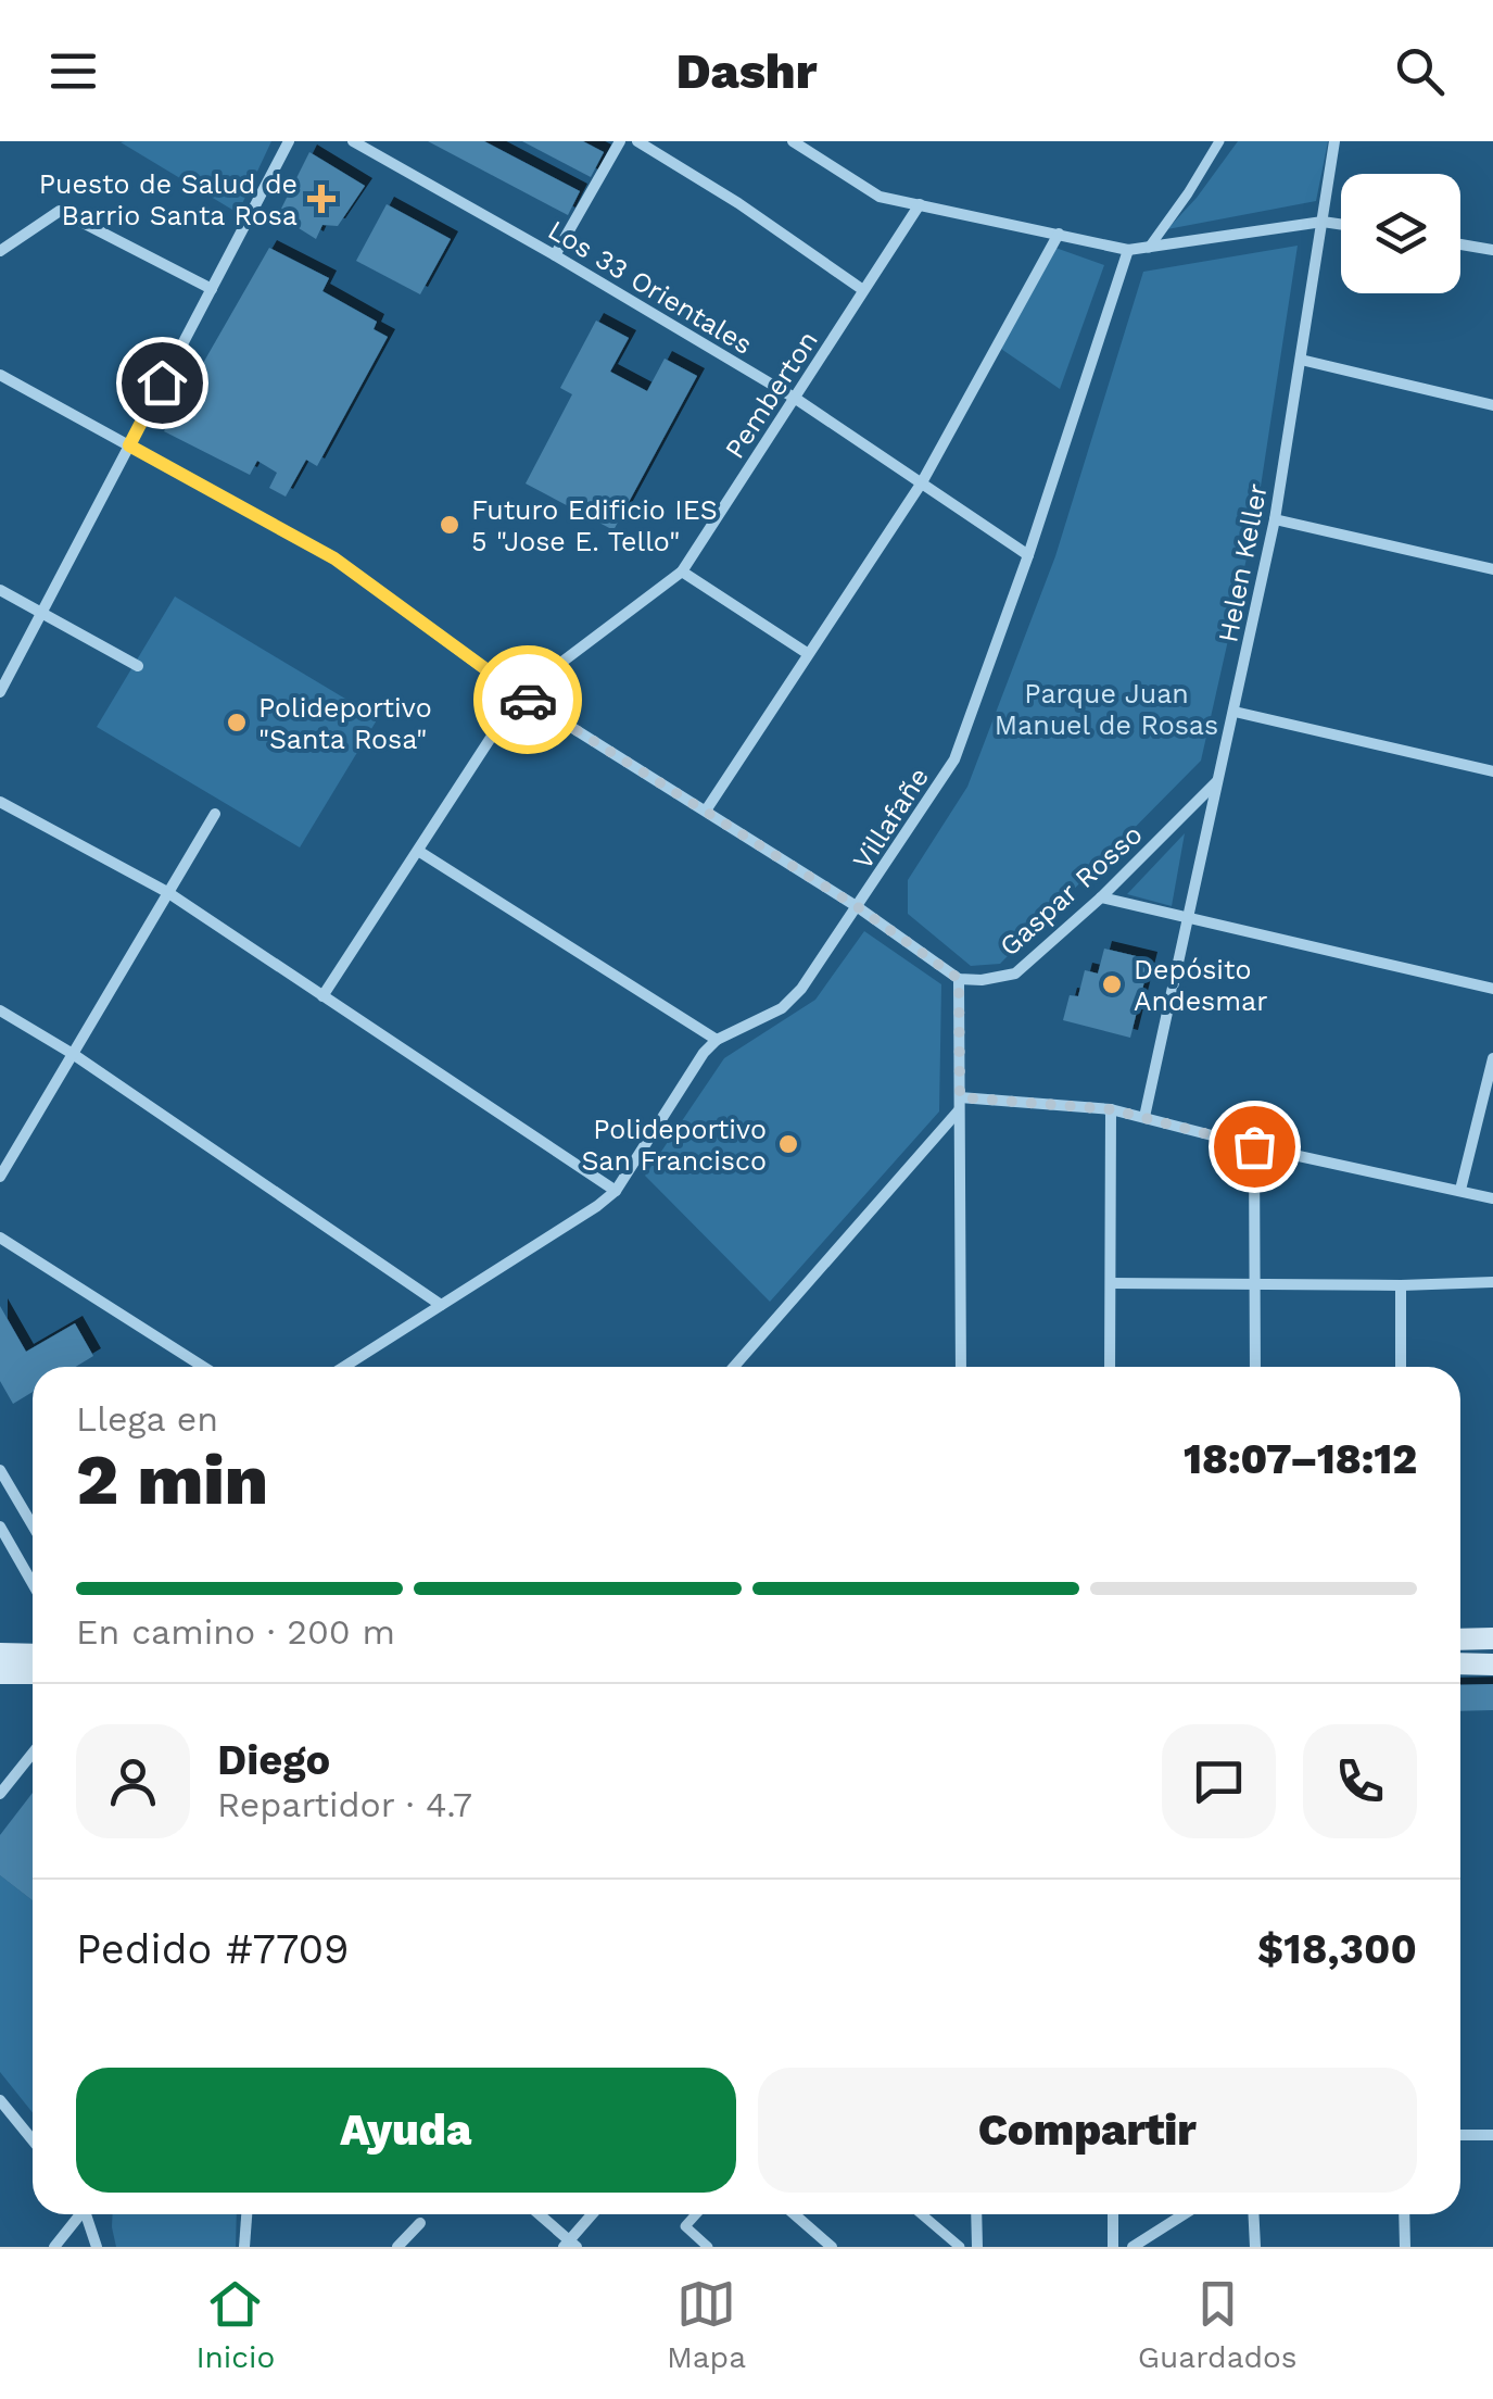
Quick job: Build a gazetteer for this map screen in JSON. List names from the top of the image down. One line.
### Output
{"streets":{"street":["Los 33 Orientales","Pemberton","Helen Keller","Villafañe","Gaspar Rosso"]},"crossings":[["Los 33 Orientales","Pemberton"],["Los 33 Orientales","Villafañe"],["Helen Keller","Gaspar Rosso"]],"parks":["Parque Juan Manuel de Rosas"],"places":{"health":["Puesto de Salud de Barrio Santa Rosa"],"other":["Futuro Edificio IES 5 \"Jose E. Tello\"","Polideportivo \"Santa Rosa\"","Depósito Andesmar","Polideportivo San Francisco"]},"page":{"header":"Dashr","heading":["2 min","Llega en","18:07–18:12"],"panel":["Diego","Repartidor · 4.7","Pedido #7709","$18,300"],"bar":"En camino · 200 m","buttons":["Ayuda","Compartir"],"tabs":["Inicio","Mapa","Guardados"]}}
